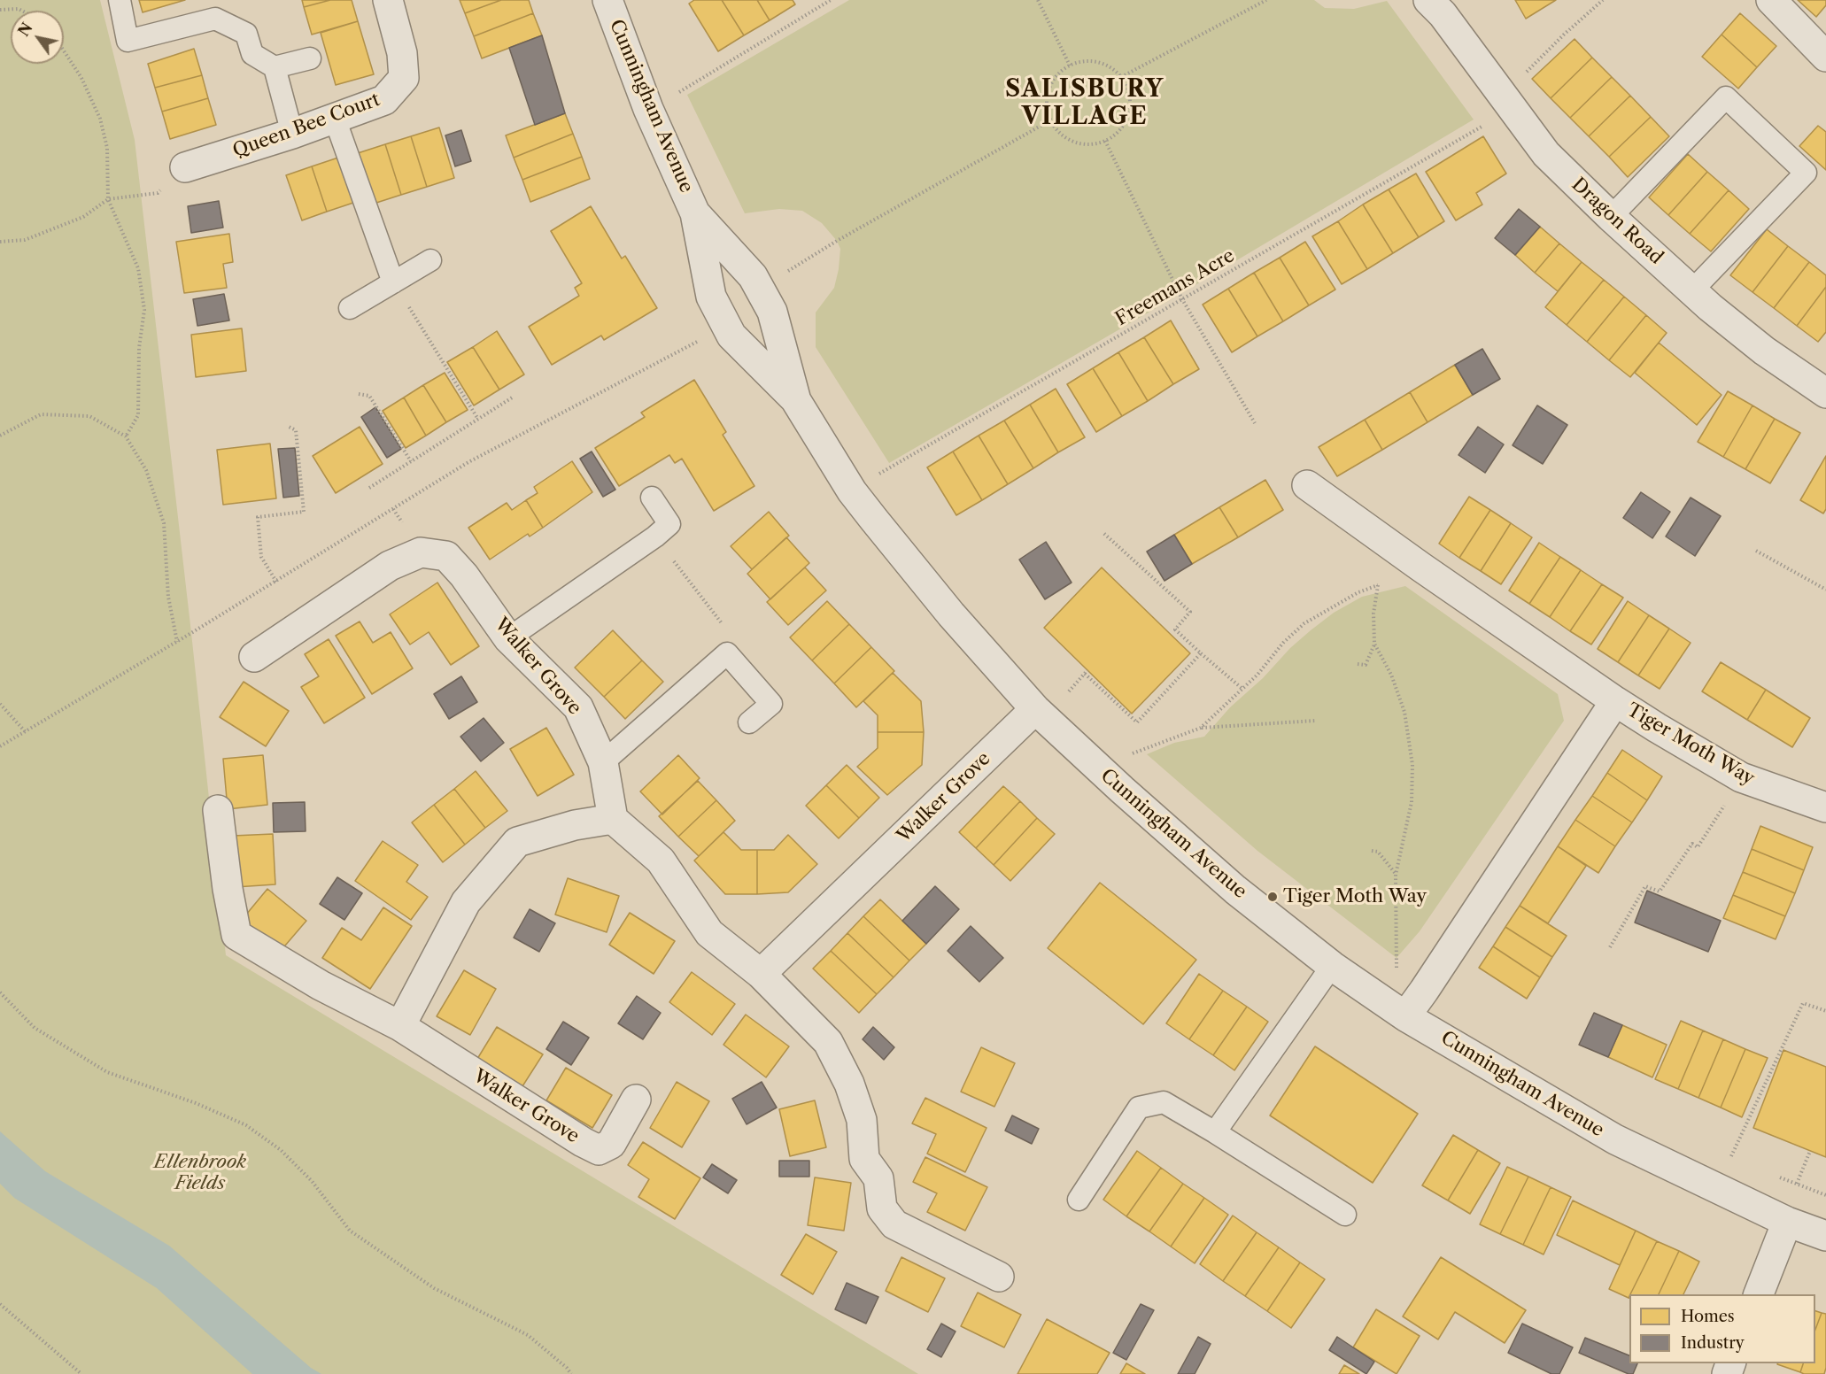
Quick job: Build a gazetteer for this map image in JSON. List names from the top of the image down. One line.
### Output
{"streets":{"street":["Cunningham Avenue","Queen Bee Court","Dragon Road","Walker Grove","Tiger Moth Way"],"path":["Freemans Acre"]},"crossings":[["Cunningham Avenue","Freemans Acre"],["Cunningham Avenue","Walker Grove"],["Cunningham Avenue","Tiger Moth Way"],["Dragon Road","Freemans Acre"]],"districts":["SALISBURY VILLAGE"],"parks":["Ellenbrook Fields"],"places":["Tiger Moth Way"],"legend":["Homes","Industry"],"north":"top left"}
